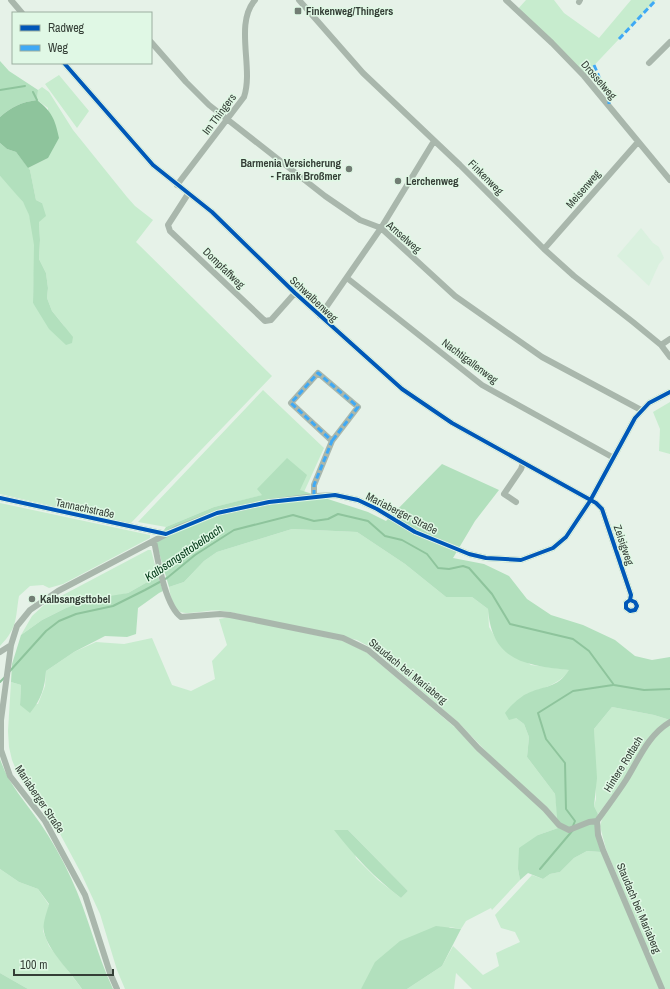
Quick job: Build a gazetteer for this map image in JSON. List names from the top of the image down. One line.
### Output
{"streets":{"street":["Drosselweg","Im Thingers","Finkenweg","Meisenweg","Amselweg","Dompfaffweg","Schwalbenweg","Nachtigallenweg","Tannachstraße","Mariaberger Straße","Zeisigweg","Staudach bei Mariaberg","Hintere Rottach"]},"crossings":[["Drosselweg","Meisenweg"],["Im Thingers","Amselweg"],["Im Thingers","Schwalbenweg"],["Finkenweg","Meisenweg"],["Amselweg","Mariaberger Straße"],["Dompfaffweg","Schwalbenweg"],["Schwalbenweg","Mariaberger Straße"],["Schwalbenweg","Zeisigweg"],["Nachtigallenweg","Mariaberger Straße"],["Tannachstraße","Mariaberger Straße"],["Mariaberger Straße","Zeisigweg"],["Mariaberger Straße","Staudach bei Mariaberg"],["Staudach bei Mariaberg","Hintere Rottach"]],"water":["Kalbsangsttobelbach"],"places":{"transit":["Finkenweg/Thingers"],"other":["Barmenia Versicherung - Frank Broßmer","Lerchenweg","Kalbsangsttobel"]},"legend":["Radweg","Weg"],"scale_bar":"100 m"}
